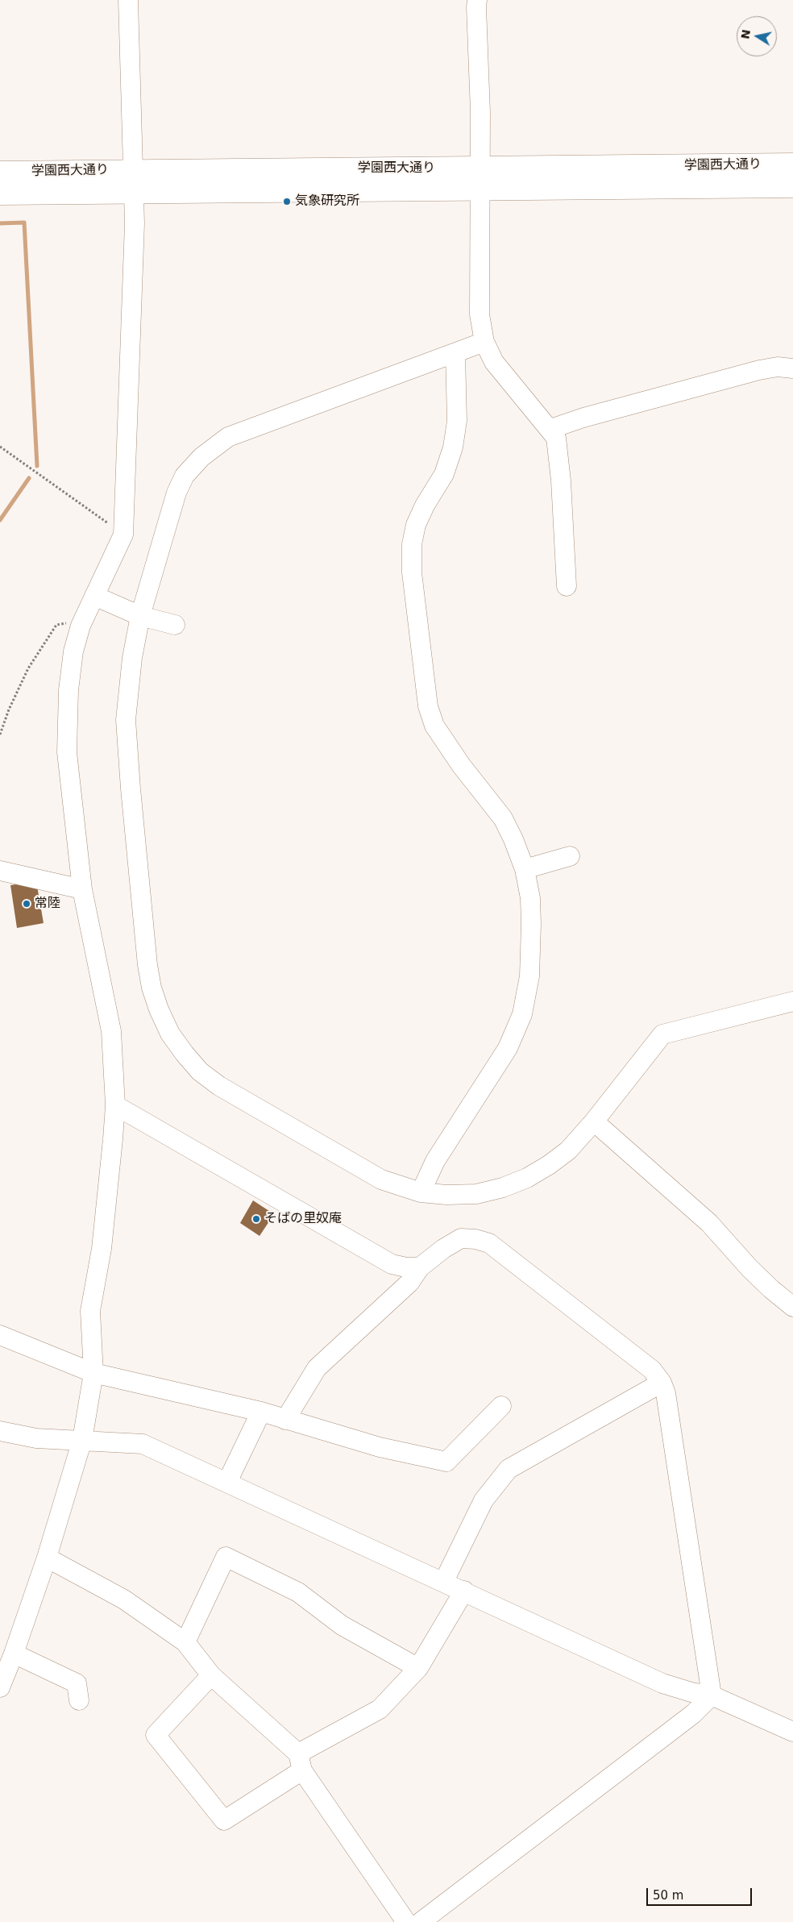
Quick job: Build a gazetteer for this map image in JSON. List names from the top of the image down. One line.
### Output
{"streets":{"main road":["学園西大通り"]},"places":["気象研究所","常陸","そばの里奴庵"],"scale_bar":"50 m","north":"left"}
